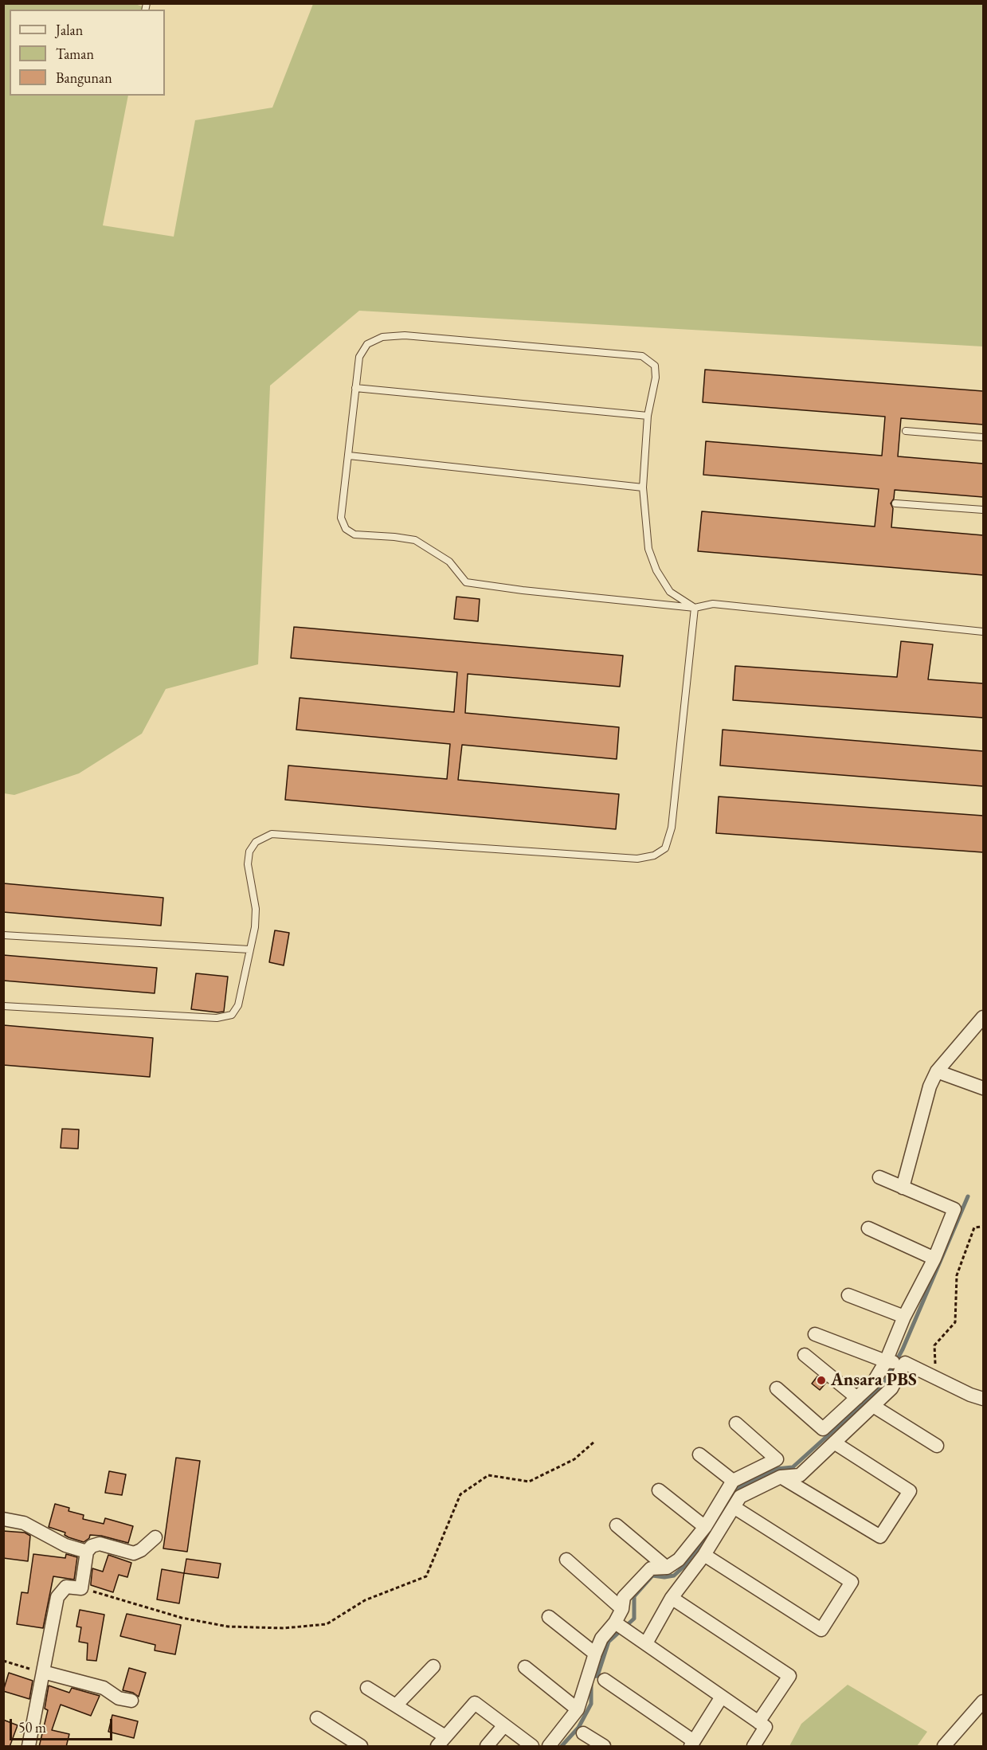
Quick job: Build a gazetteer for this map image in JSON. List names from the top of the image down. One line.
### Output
{"places":["Ansara PBS"],"legend":["Jalan","Taman","Bangunan"],"scale_bar":"50 m"}
